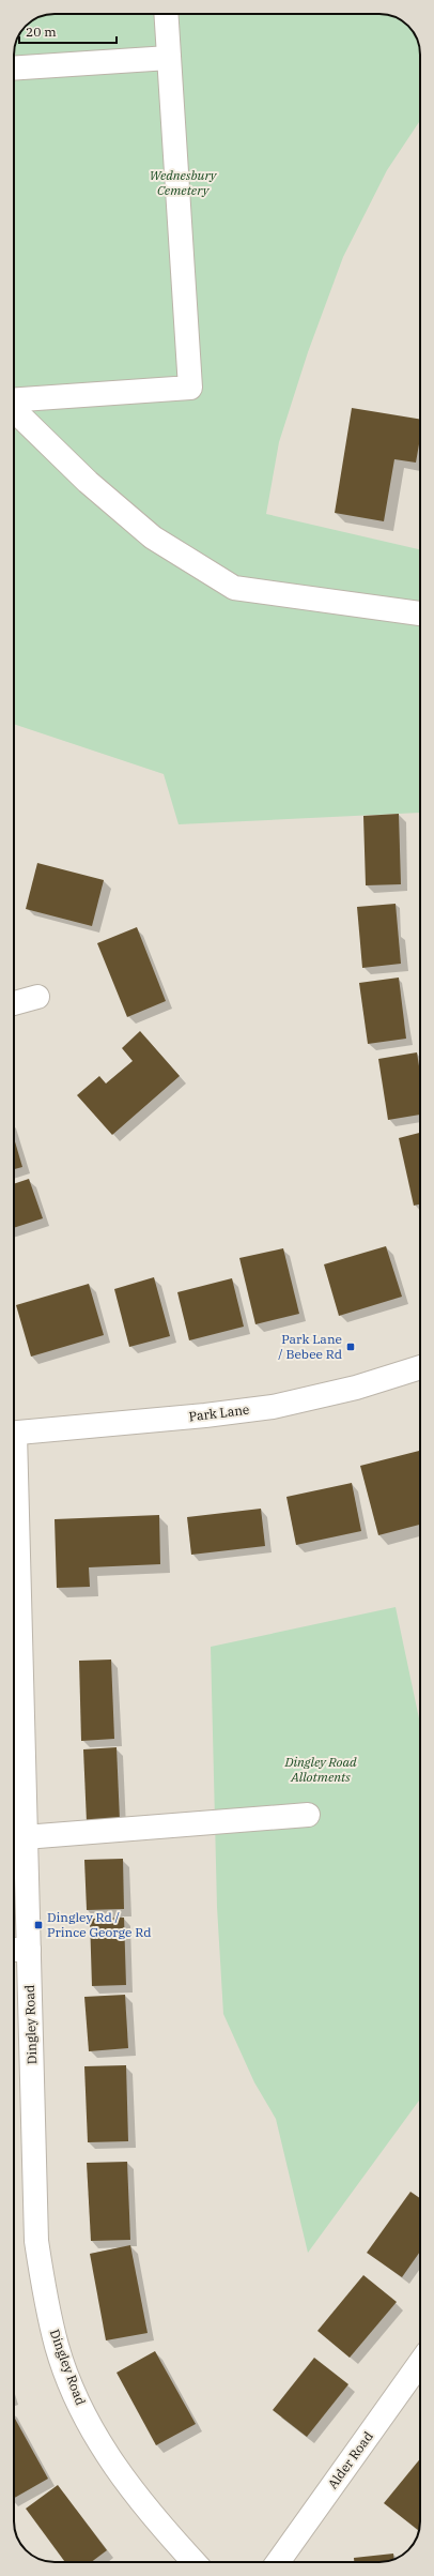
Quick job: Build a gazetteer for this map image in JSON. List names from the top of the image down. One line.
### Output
{"streets":{"street":["Park Lane","Dingley Road","Alder Road"]},"parks":["Wednesbury Cemetery","Dingley Road Allotments"],"places":{"transit":["Park Lane / Bebee Rd","Dingley Rd / Prince George Rd"]},"scale_bar":"20 m"}
